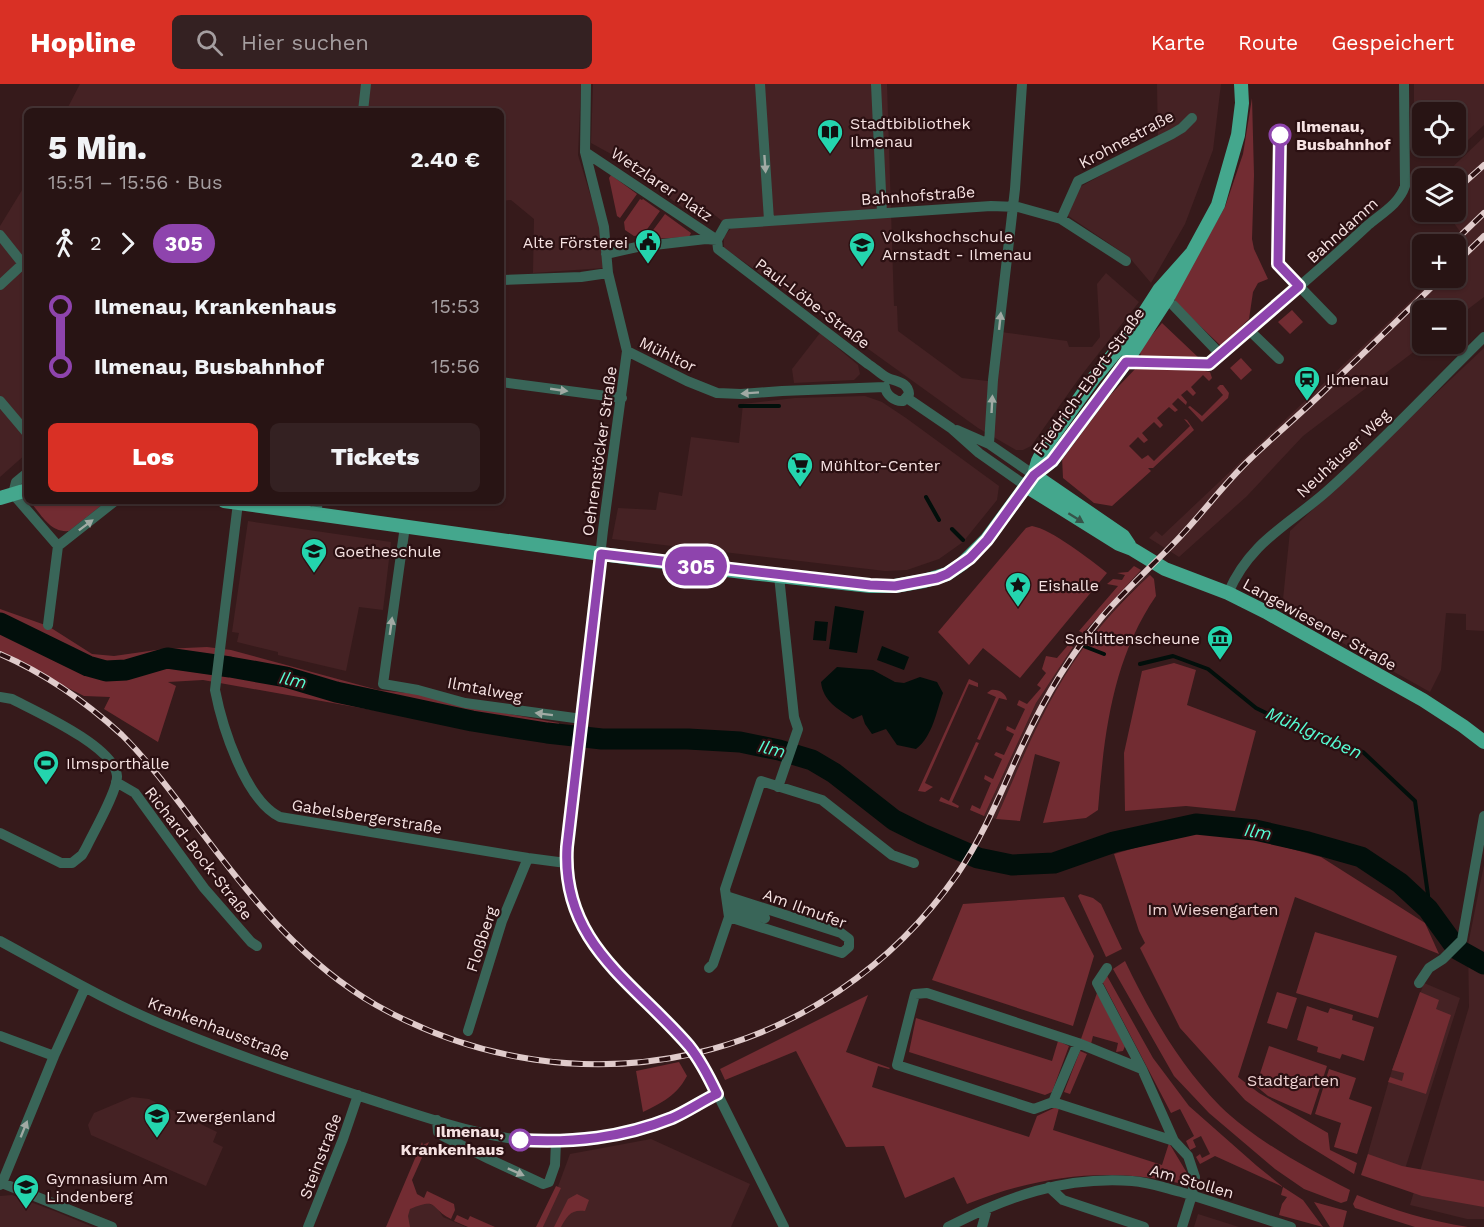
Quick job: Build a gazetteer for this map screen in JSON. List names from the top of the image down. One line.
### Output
{"streets":{"main road":["Friedrich-Ebert-Straße","Langewiesener Straße"],"street":["Krohnestraße","Wetzlarer Platz","Bahnhofstraße","Bahndamm","Paul-Löbe-Straße","Mühltor","Oehrenstöcker Straße","Neuhäuser Weg","Ilmtalweg","Gabelsbergerstraße","Richard-Bock-Straße","Am Ilmufer","Floßberg","Krankenhausstraße","Steinstraße","Am Stollen"]},"crossings":[["Krohnestraße","Bahnhofstraße"],["Wetzlarer Platz","Bahnhofstraße"],["Wetzlarer Platz","Paul-Löbe-Straße"],["Wetzlarer Platz","Mühltor"],["Bahnhofstraße","Paul-Löbe-Straße"],["Paul-Löbe-Straße","Mühltor"],["Paul-Löbe-Straße","Friedrich-Ebert-Straße"],["Paul-Löbe-Straße","Langewiesener Straße"],["Mühltor","Oehrenstöcker Straße"],["Friedrich-Ebert-Straße","Oehrenstöcker Straße"],["Friedrich-Ebert-Straße","Langewiesener Straße"],["Friedrich-Ebert-Straße","Ilmtalweg"],["Friedrich-Ebert-Straße","Gabelsbergerstraße"],["Oehrenstöcker Straße","Ilmtalweg"],["Oehrenstöcker Straße","Gabelsbergerstraße"],["Oehrenstöcker Straße","Krankenhausstraße"],["Neuhäuser Weg","Langewiesener Straße"],["Gabelsbergerstraße","Floßberg"],["Krankenhausstraße","Steinstraße"]],"one_way":["Mühltor"],"water":["Ilm","Mühlgraben"],"parks":["Im Wiesengarten","Stadtgarten"],"places":{"other":["Ilmenau, Busbahnhof","Ilmenau, Krankenhaus"],"library":["Stadtbibliothek Ilmenau"],"public building":["Alte Försterei"],"school or university":["Volkshochschule Arnstadt - Ilmenau","Goetheschule","Zwergenland","Gymnasium Am Lindenberg"],"station":["Ilmenau"],"supermarket":["Mühltor-Center"],"place":["Eishalle"],"museum":["Schlittenscheune"],"sports":["Ilmsporthalle"]},"lines":["bus line 305"],"page":{"header":"Hopline","search":"Hier suchen","nav":["Karte","Route","Gespeichert"],"on_map":"305","map_buttons":["+","−"],"heading":["5 Min.","15:51 – 15:56 · Bus","2.40 €"],"legs":["2","305"],"list":[{"name":"Ilmenau, Krankenhaus","value":"15:53"},{"name":"Ilmenau, Busbahnhof","value":"15:56"}],"buttons":["Los","Tickets"]}}
